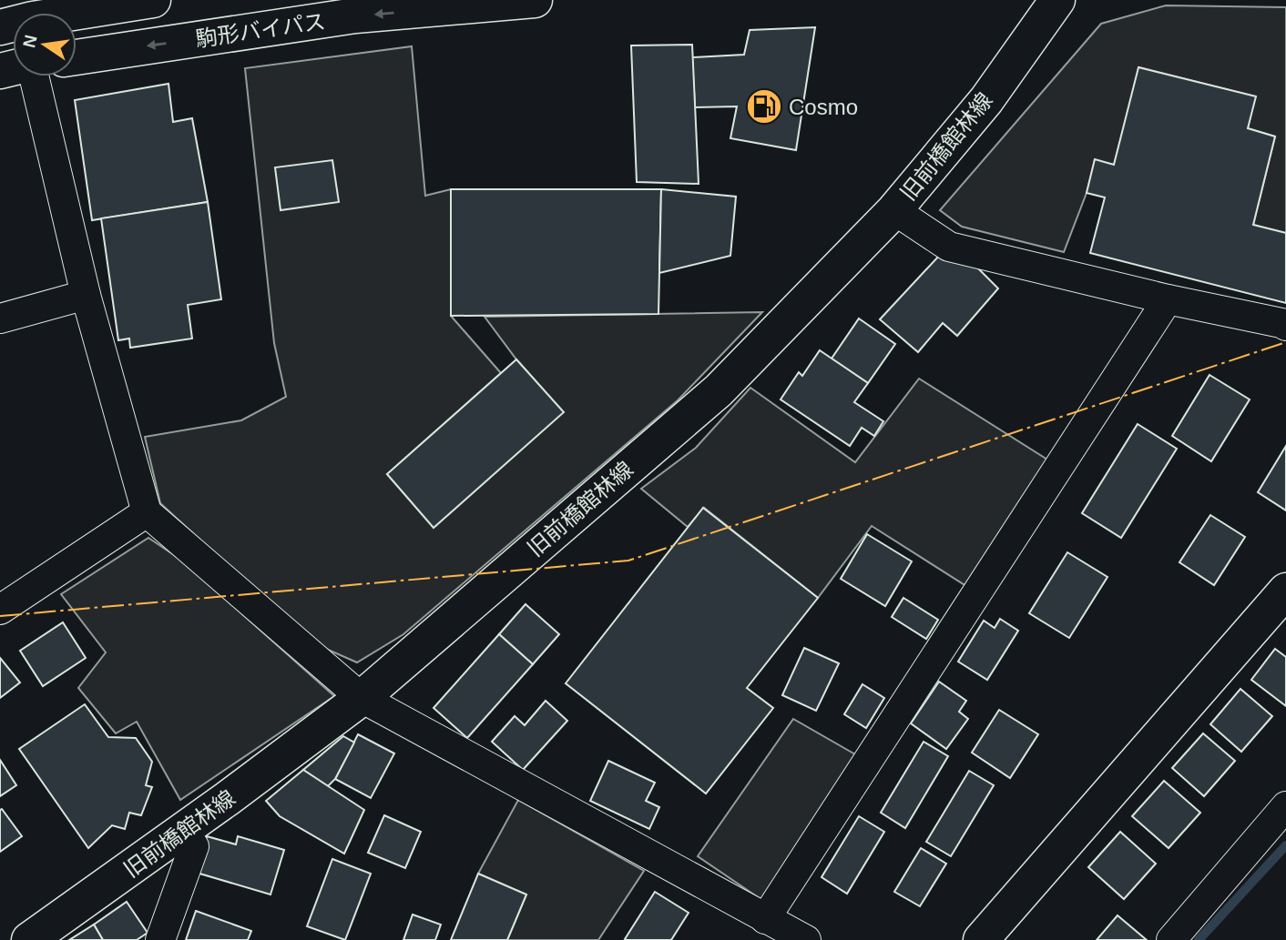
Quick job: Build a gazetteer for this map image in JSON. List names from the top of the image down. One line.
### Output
{"streets":{"street":["駒形バイパス","旧前橋館林線"]},"one_way":["駒形バイパス"],"places":{"fuel station":["Cosmo"]},"north":"left"}
